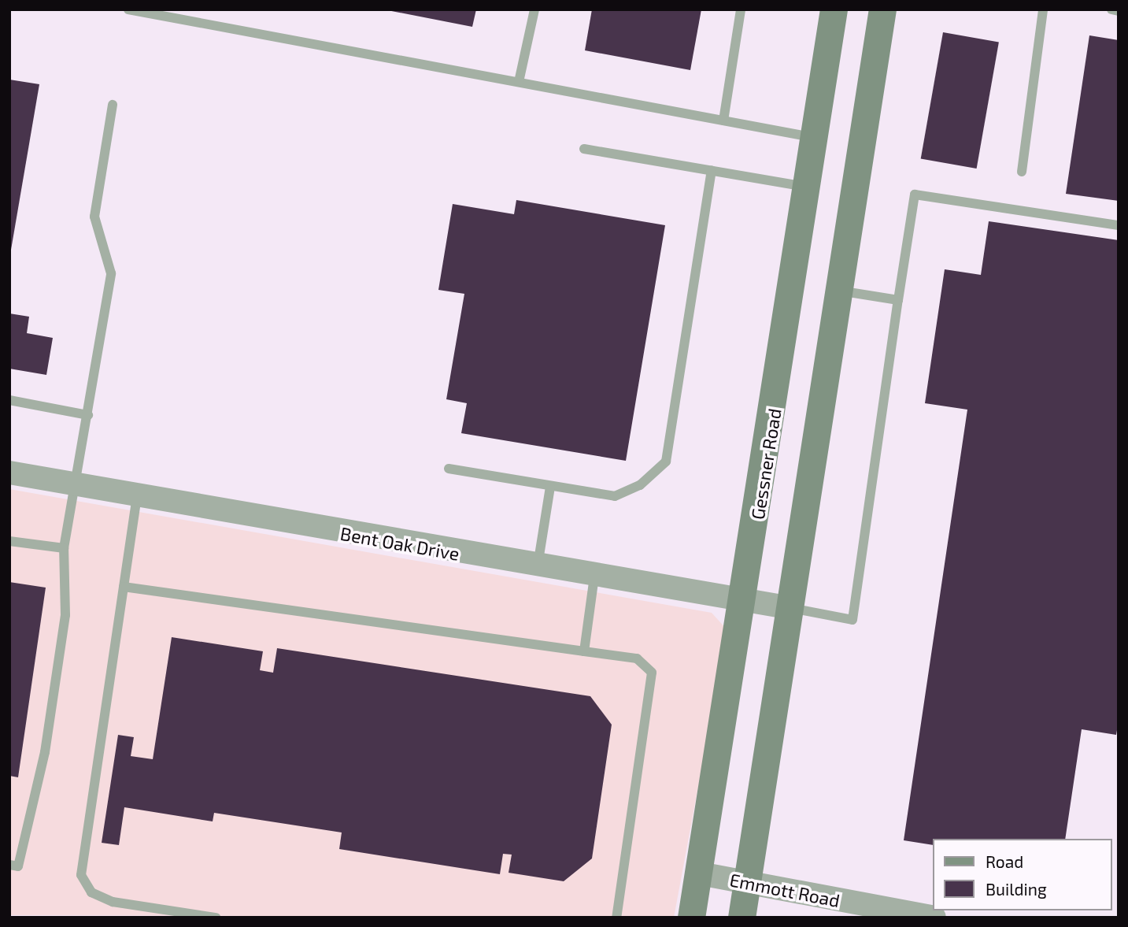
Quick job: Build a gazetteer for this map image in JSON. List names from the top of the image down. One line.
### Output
{"streets":{"main road":["Gessner Road"],"street":["Bent Oak Drive","Emmott Road"]},"crossings":[["Gessner Road","Bent Oak Drive"],["Gessner Road","Emmott Road"]],"legend":["Road","Building"]}
